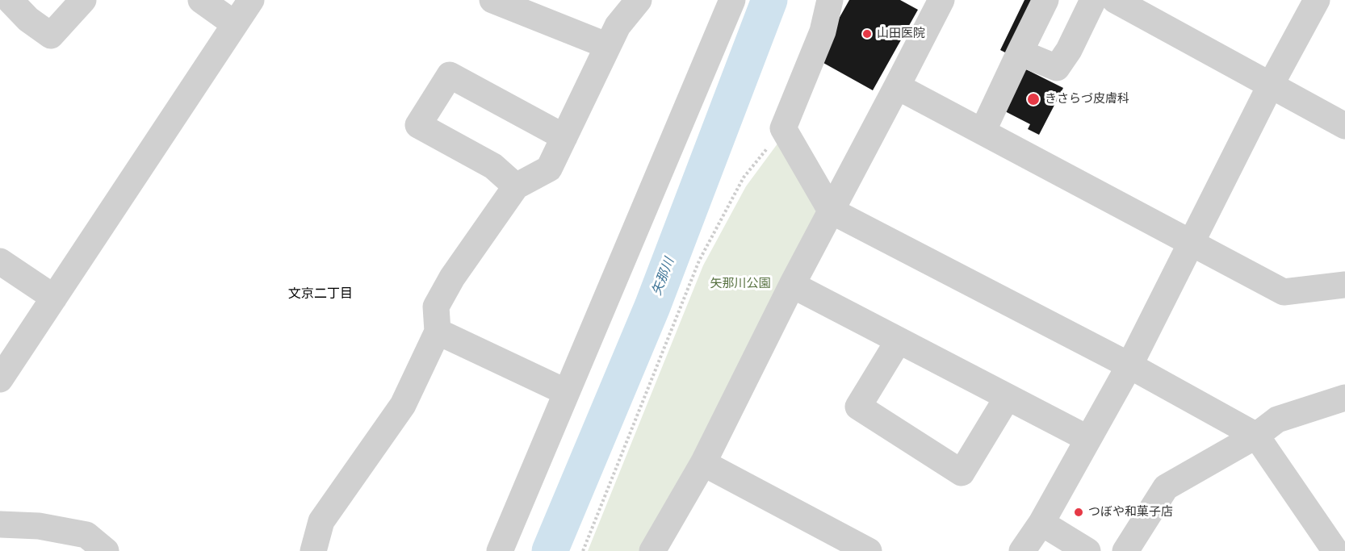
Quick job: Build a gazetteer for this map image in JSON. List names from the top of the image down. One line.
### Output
{"districts":["文京二丁目"],"water":["矢那川"],"parks":["矢那川公園"],"places":["山田医院","きさらづ皮膚科","つぼや和菓子店"]}
